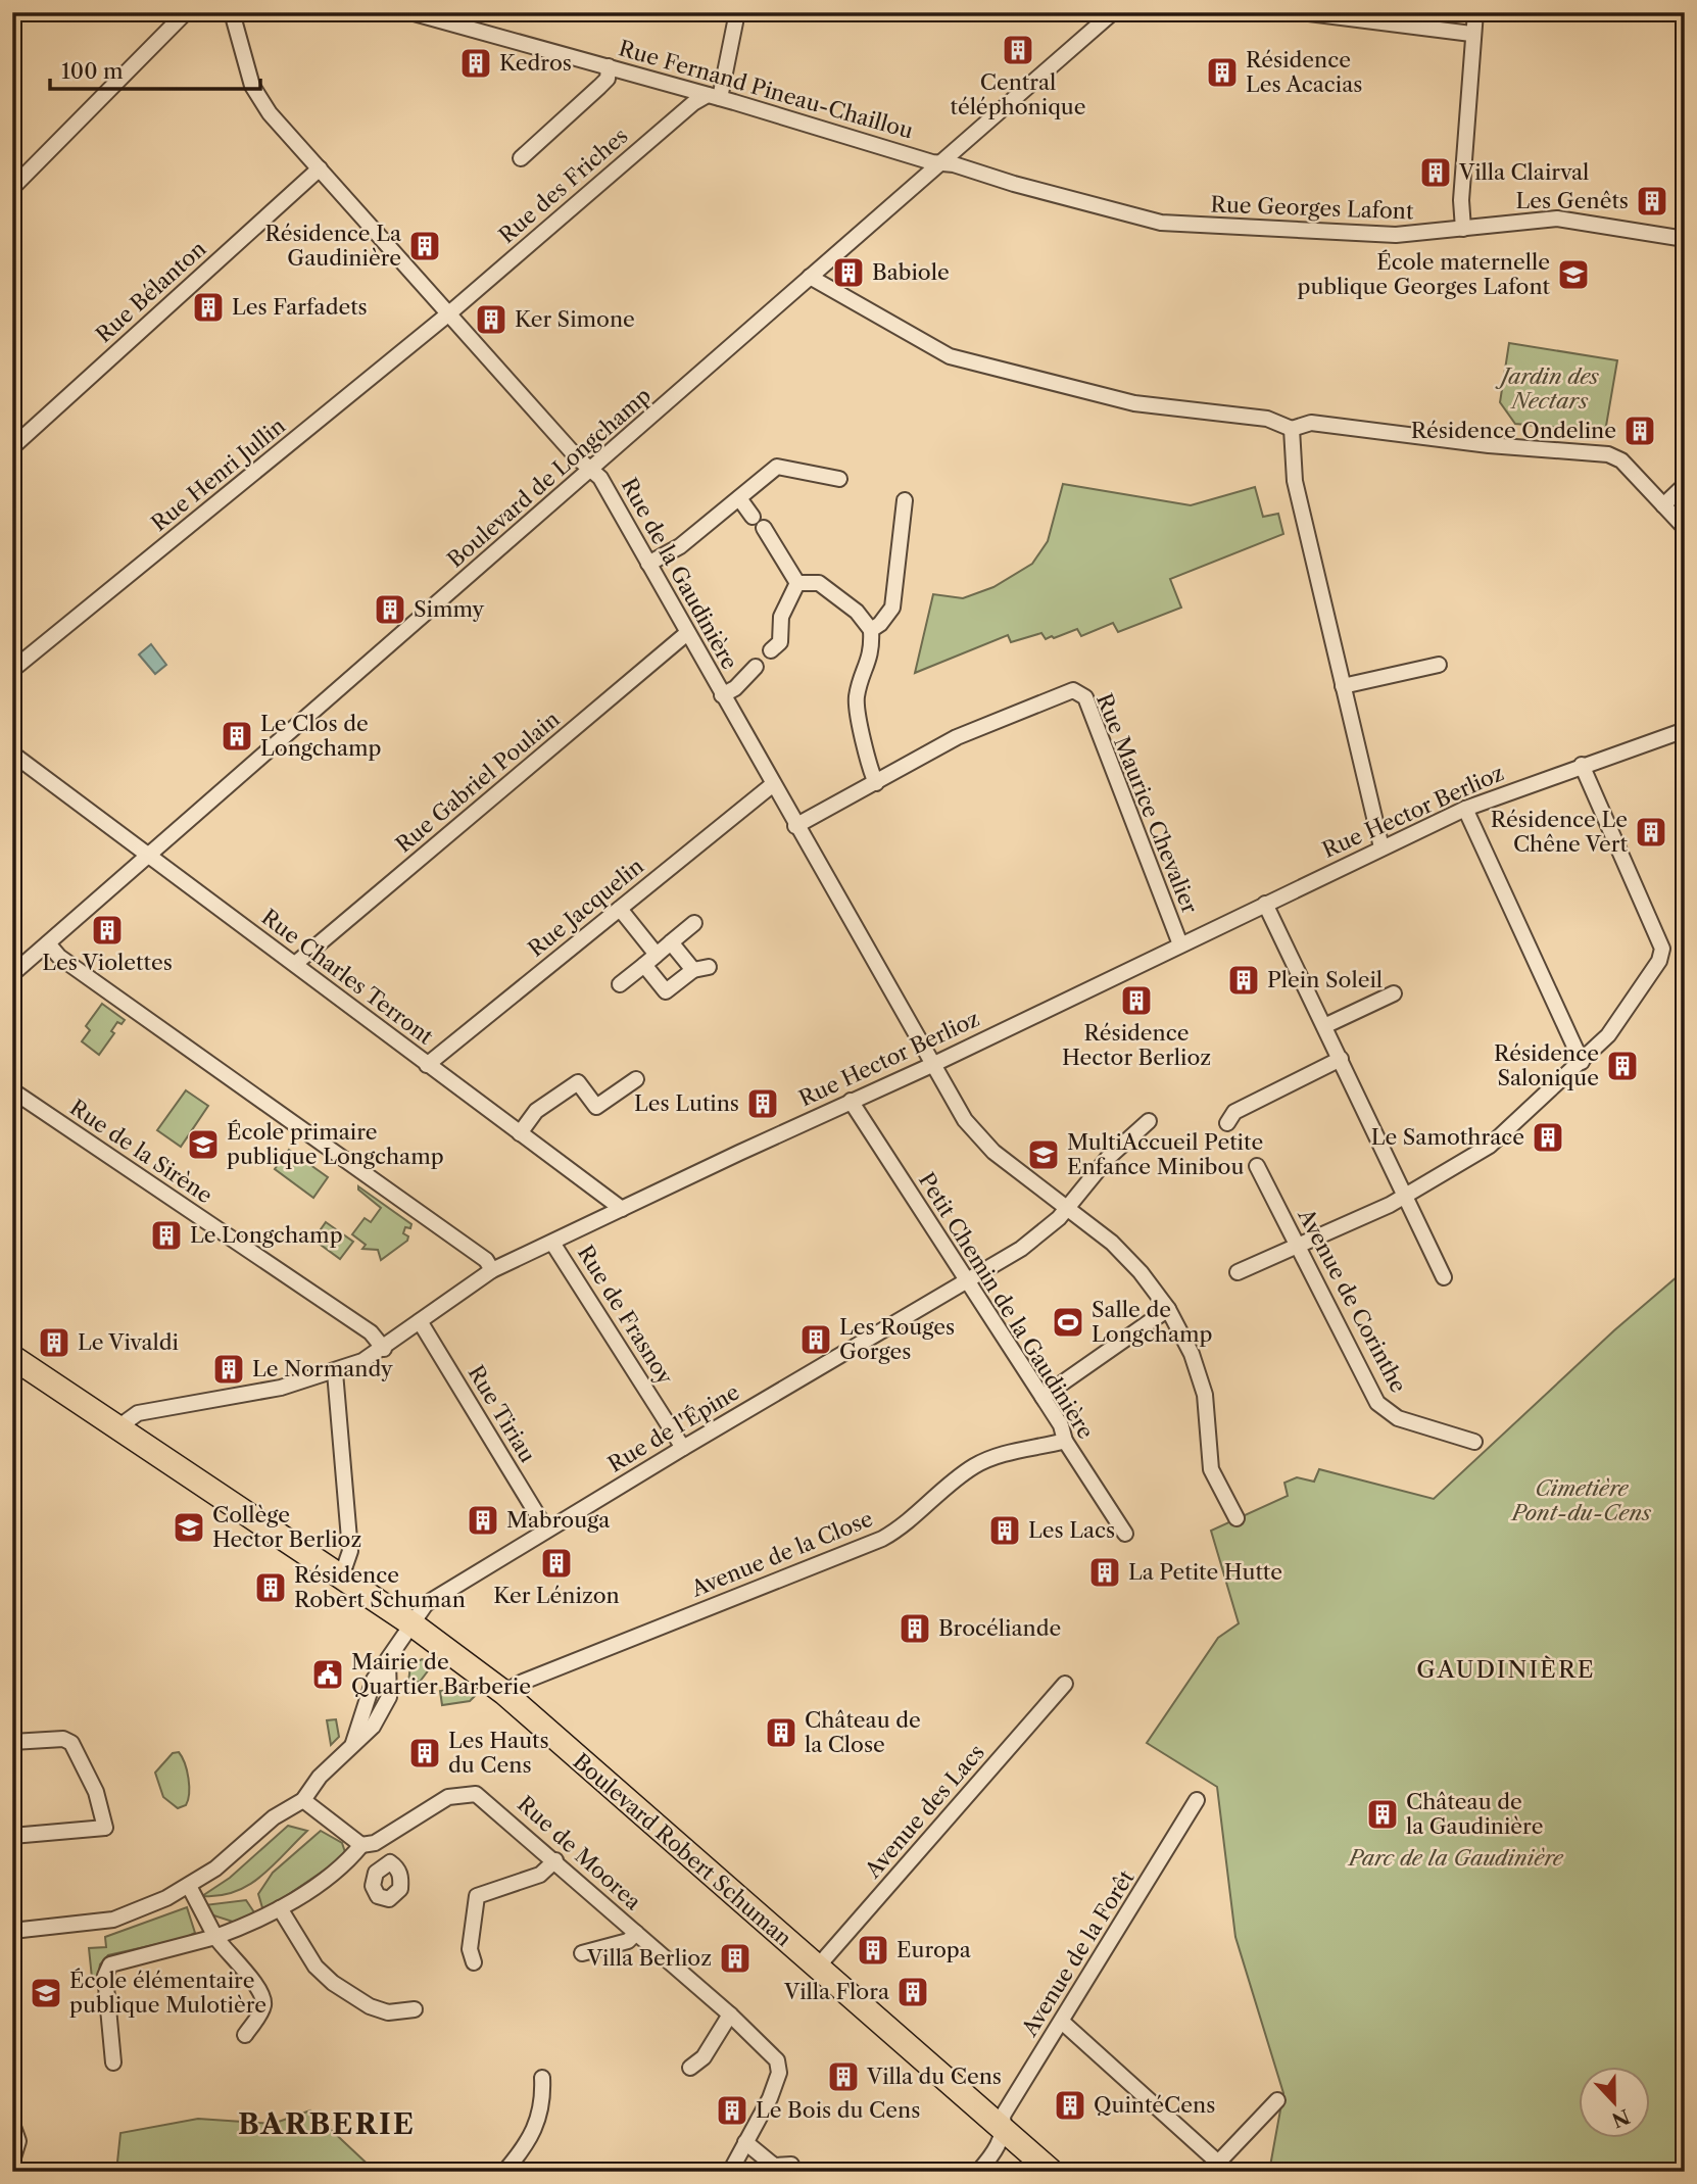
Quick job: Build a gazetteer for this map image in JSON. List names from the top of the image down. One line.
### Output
{"streets":{"main road":["Boulevard Robert Schuman"],"street":["Rue Fernand Pineau-Chaillou","Rue des Friches","Rue Georges Lafont","Rue Bélanton","Rue Henri Jullin","Boulevard de Longchamp","Rue de la Gaudinière","Rue Gabriel Poulain","Rue Maurice Chevalier","Rue Hector Berlioz","Rue Jacquelin","Rue Charles Terront","Rue de la Sirène","Avenue de Corinthe","Petit Chemin de la Gaudinière","Rue de Frasnoy","Rue Tiriau","Rue de l'Épine","Avenue de la Close","Avenue des Lacs","Rue de Moorea","Avenue de la Forêt"]},"crossings":[["Rue Fernand Pineau-Chaillou","Rue des Friches"],["Rue Fernand Pineau-Chaillou","Rue Georges Lafont"],["Rue Fernand Pineau-Chaillou","Boulevard de Longchamp"],["Rue des Friches","Rue Henri Jullin"],["Rue des Friches","Rue de la Gaudinière"],["Rue Georges Lafont","Boulevard de Longchamp"],["Rue Bélanton","Rue de la Gaudinière"],["Rue Henri Jullin","Rue de la Gaudinière"],["Boulevard de Longchamp","Rue de la Gaudinière"],["Boulevard de Longchamp","Rue Charles Terront"],["Rue de la Gaudinière","Rue Gabriel Poulain"],["Rue de la Gaudinière","Rue Maurice Chevalier"],["Rue de la Gaudinière","Rue Hector Berlioz"],["Rue de la Gaudinière","Rue Jacquelin"],["Rue de la Gaudinière","Rue de l'Épine"],["Rue Gabriel Poulain","Rue Charles Terront"],["Rue Maurice Chevalier","Rue Hector Berlioz"],["Rue Hector Berlioz","Rue Charles Terront"],["Rue Hector Berlioz","Rue de la Sirène"],["Rue Hector Berlioz","Petit Chemin de la Gaudinière"],["Rue Hector Berlioz","Rue de Frasnoy"],["Rue Hector Berlioz","Rue Tiriau"],["Rue Hector Berlioz","Boulevard Robert Schuman"],["Rue Jacquelin","Rue Charles Terront"],["Petit Chemin de la Gaudinière","Rue de l'Épine"],["Petit Chemin de la Gaudinière","Avenue de la Close"],["Rue de Frasnoy","Rue de l'Épine"],["Rue Tiriau","Rue de l'Épine"],["Rue de l'Épine","Boulevard Robert Schuman"],["Avenue de la Close","Boulevard Robert Schuman"],["Avenue des Lacs","Boulevard Robert Schuman"],["Boulevard Robert Schuman","Avenue de la Forêt"]],"districts":["GAUDINIÈRE","BARBERIE"],"parks":["Jardin des Nectars","Cimetière Pont-du-Cens","Parc de la Gaudinière"],"places":{"building":["Central téléphonique","Kedros","Résidence Les Acacias","Villa Clairval","Les Genêts","Résidence La Gaudinière","Babiole","Les Farfadets","Ker Simone","Résidence Ondeline","Simmy","Le Clos de Longchamp","Résidence Le Chêne Vert","Les Violettes","Plein Soleil","Résidence Hector Berlioz","Résidence Salonique","Les Lutins","Le Samothrace","Le Longchamp","Les Rouges Gorges","Le Vivaldi","Le Normandy","Mabrouga","Les Lacs","Ker Lénizon","La Petite Hutte","Résidence Robert Schuman","Brocéliande","Château de la Close","Les Hauts du Cens","Château de la Gaudinière","Europa","Villa Berlioz","Villa Flora","Villa du Cens","QuintéCens","Le Bois du Cens"],"school or university":["École maternelle publique Georges Lafont","École primaire publique Longchamp","MultiAccueil Petite Enfance Minibou","Collège Hector Berlioz","École élémentaire publique Mulotière"],"sports":["Salle de Longchamp"],"public building":["Mairie de Quartier Barberie"]},"scale_bar":"100 m","north":"bottom"}
